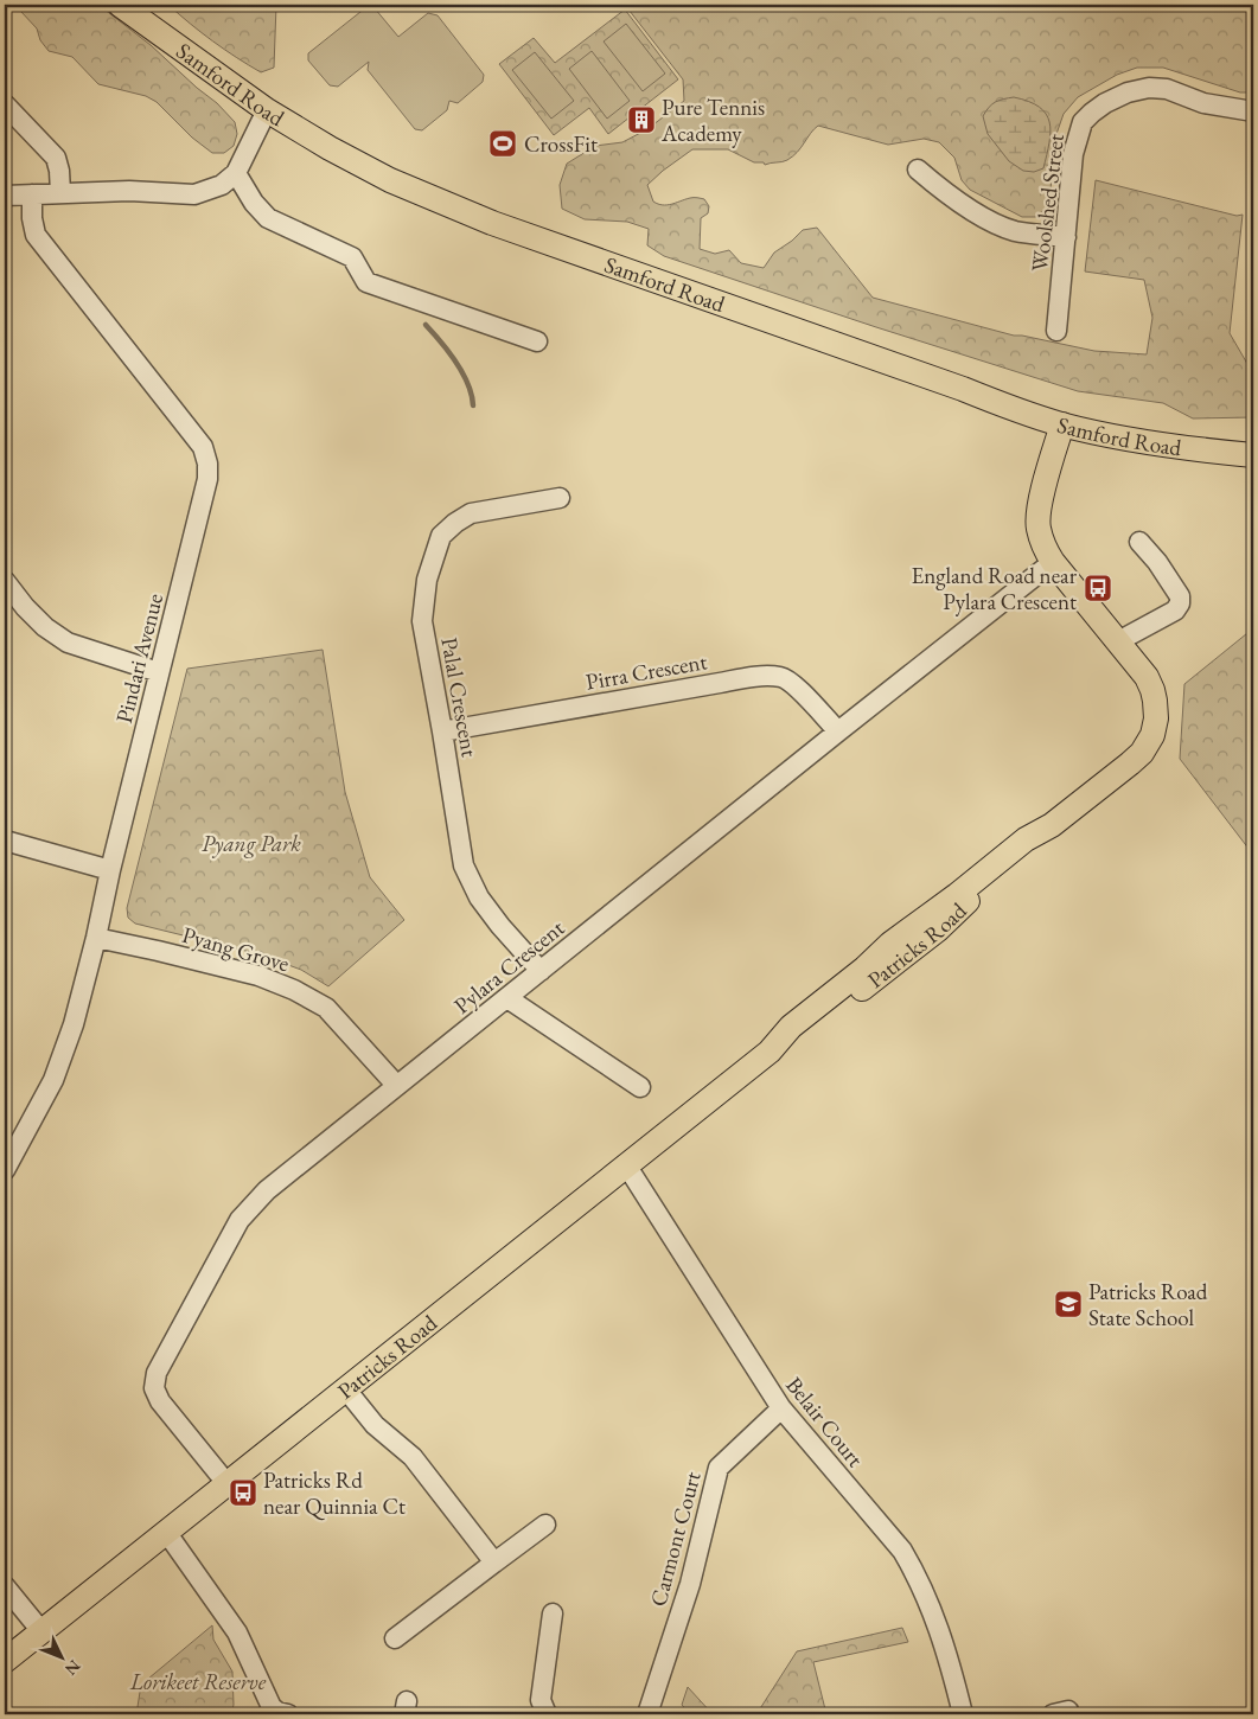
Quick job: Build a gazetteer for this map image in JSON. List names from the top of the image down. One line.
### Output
{"streets":{"main road":["Samford Road","Patricks Road"],"street":["Woolshed Street","Pindari Avenue","Pirra Crescent","Palal Crescent","Pyang Grove","Pylara Crescent","Belair Court","Carmont Court"]},"crossings":[["Pindari Avenue","Pyang Grove"],["Pirra Crescent","Palal Crescent"],["Pirra Crescent","Pylara Crescent"],["Palal Crescent","Pylara Crescent"],["Patricks Road","Pylara Crescent"],["Patricks Road","Belair Court"],["Pyang Grove","Pylara Crescent"],["Belair Court","Carmont Court"]],"parks":["Pyang Park","Lorikeet Reserve"],"places":{"building":["Pure Tennis Academy"],"sports":["CrossFit"],"bus stop":["England Road near Pylara Crescent","Patricks Rd near Quinnia Ct"],"school or university":["Patricks Road State School"]},"north":"bottom right"}
